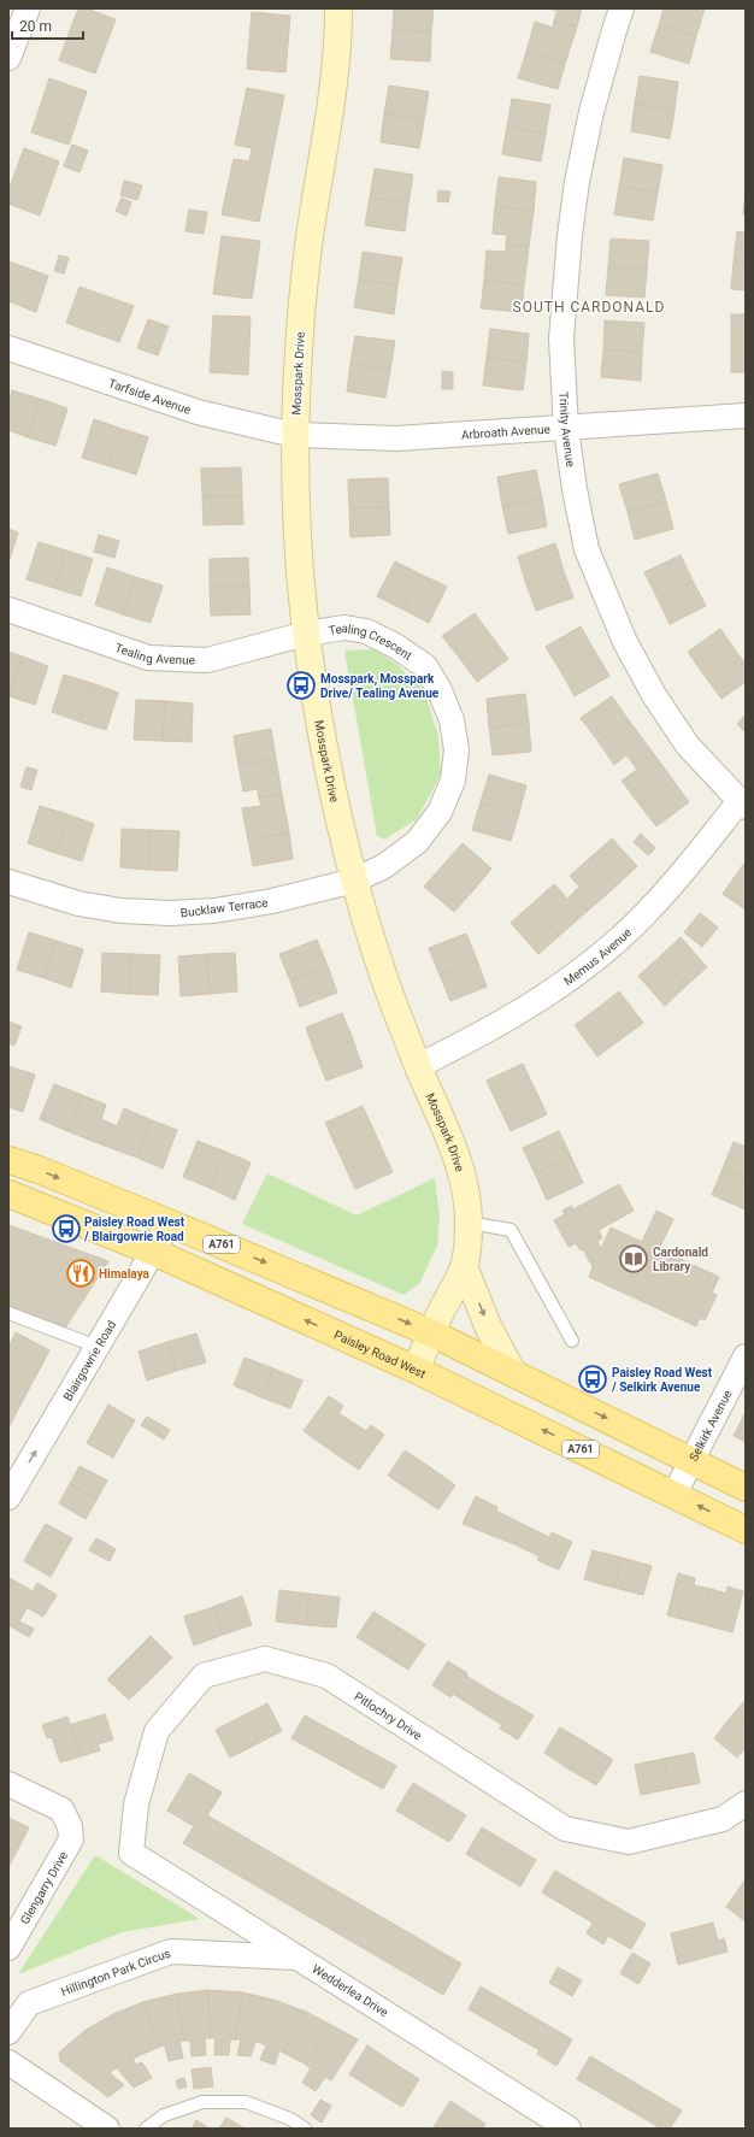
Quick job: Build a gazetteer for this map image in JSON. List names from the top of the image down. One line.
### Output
{"streets":{"main road":["A761","Paisley Road West"],"street":["Mosspark Drive","Tarfside Avenue","Trinity Avenue","Arbroath Avenue","Tealing Crescent","Tealing Avenue","Bucklaw Terrace","Memus Avenue","Blairgowrie Road","Selkirk Avenue","Pitlochry Drive","Glengarry Drive","Hillington Park Circus","Wedderlea Drive"]},"crossings":[["Mosspark Drive","Tarfside Avenue"],["Mosspark Drive","Arbroath Avenue"],["Mosspark Drive","Tealing Crescent"],["Mosspark Drive","Tealing Avenue"],["Mosspark Drive","Bucklaw Terrace"],["Mosspark Drive","Memus Avenue"],["Mosspark Drive","A761"],["Mosspark Drive","Paisley Road West"],["Tarfside Avenue","Arbroath Avenue"],["Trinity Avenue","Arbroath Avenue"],["Trinity Avenue","Memus Avenue"],["Tealing Crescent","Tealing Avenue"],["Tealing Crescent","Bucklaw Terrace"],["A761","Blairgowrie Road"],["A761","Selkirk Avenue"],["Paisley Road West","Blairgowrie Road"],["Paisley Road West","Selkirk Avenue"],["Pitlochry Drive","Wedderlea Drive"],["Hillington Park Circus","Wedderlea Drive"]],"one_way":["Blairgowrie Road"],"districts":["SOUTH CARDONALD"],"places":{"bus stop":["Mosspark, Mosspark Drive/ Tealing Avenue","Paisley Road West / Blairgowrie Road","Paisley Road West / Selkirk Avenue"],"library":["Cardonald Library"],"restaurant":["Himalaya"]},"scale_bar":"20 m"}
